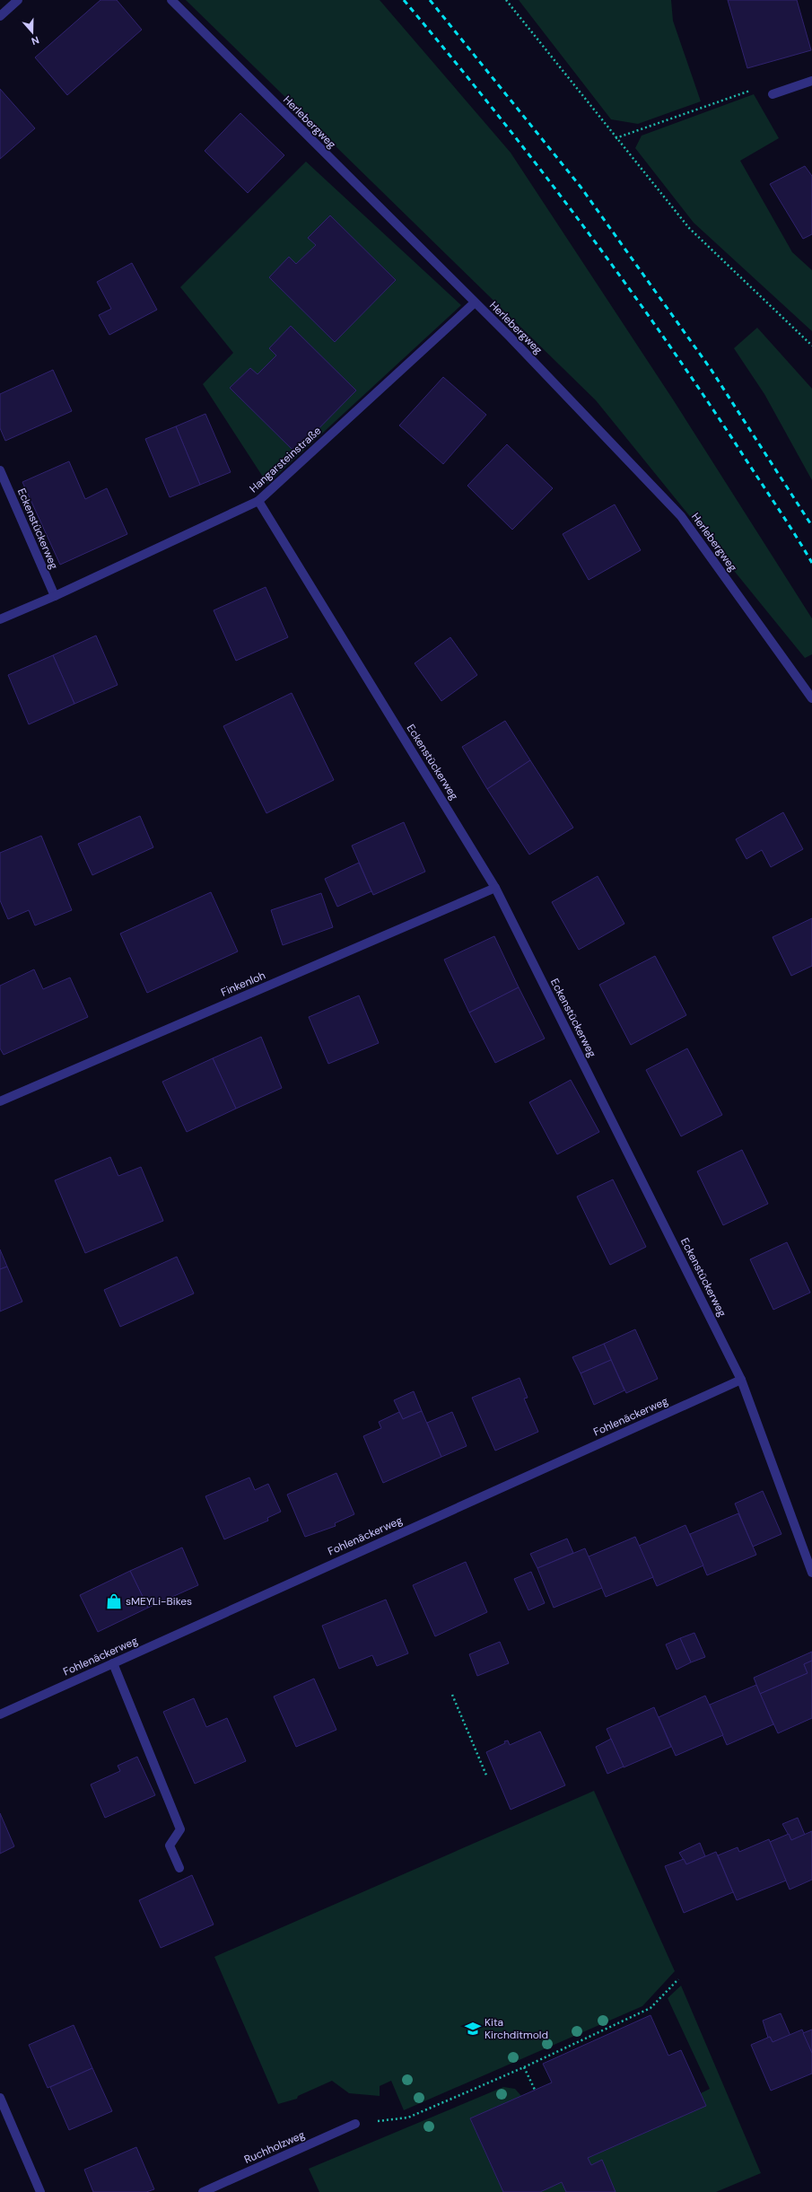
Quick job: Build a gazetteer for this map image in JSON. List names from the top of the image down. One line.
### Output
{"streets":{"street":["Herlebergweg","Hangarsteinstraße","Eckenstückerweg","Finkenloh","Fohlenäckerweg","Ruchholzweg"]},"crossings":[["Herlebergweg","Hangarsteinstraße"],["Hangarsteinstraße","Eckenstückerweg"],["Eckenstückerweg","Finkenloh"],["Eckenstückerweg","Fohlenäckerweg"]],"places":{"shop":["sMEYLi-Bikes"],"school or university":["Kita Kirchditmold"]},"north":"bottom"}
